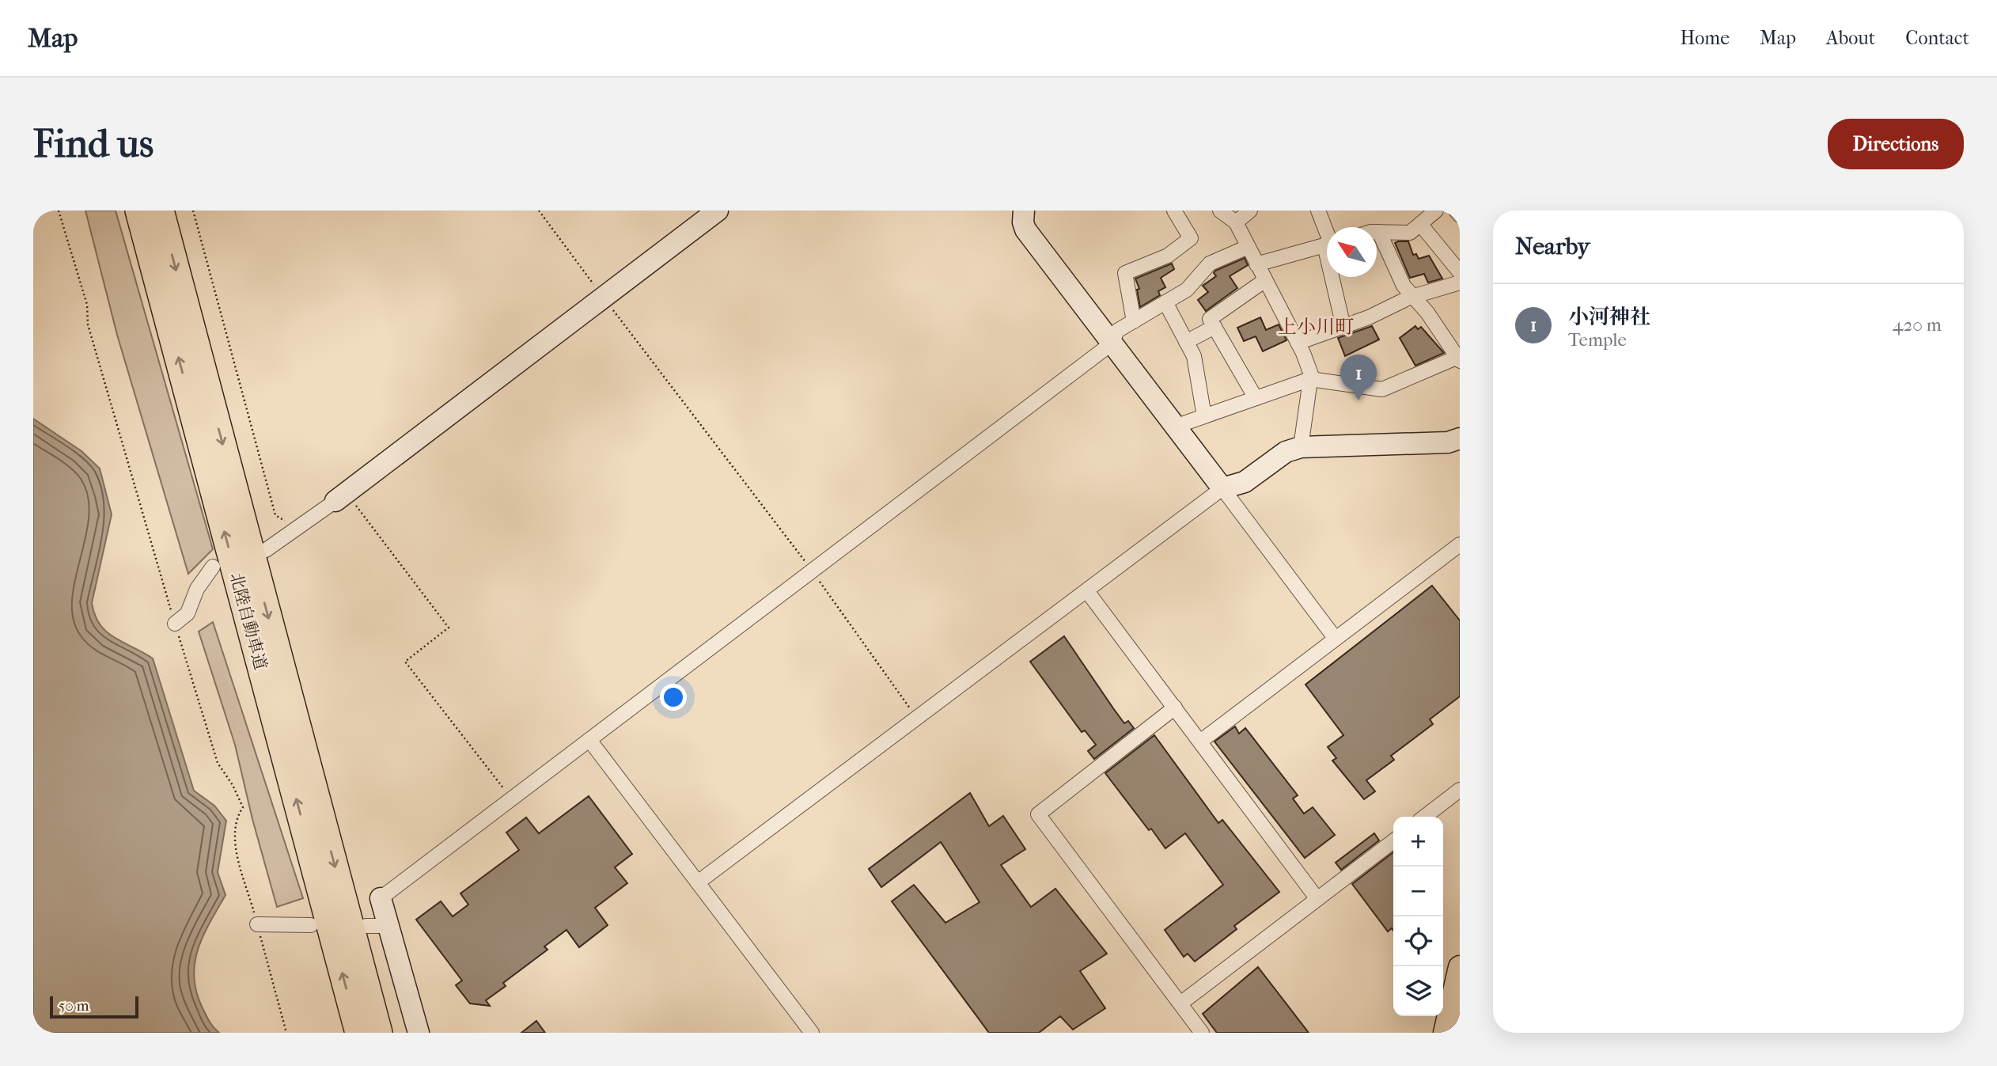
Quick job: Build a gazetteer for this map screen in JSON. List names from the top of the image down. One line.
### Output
{"streets":{"highway":["北陸自動車道"]},"districts":["上小川町"],"scale_bar":"50 m","north":"top left","page":{"header":"Map","nav":["Home","Map","About","Contact"],"buttons":"Directions","title":"Find us","heading":"Nearby","list":[{"mark":"1","name":"小河神社","note":"Temple","value":"420 m"}],"pins":"1","map_buttons":["+","−"],"scale":"50 m"}}
